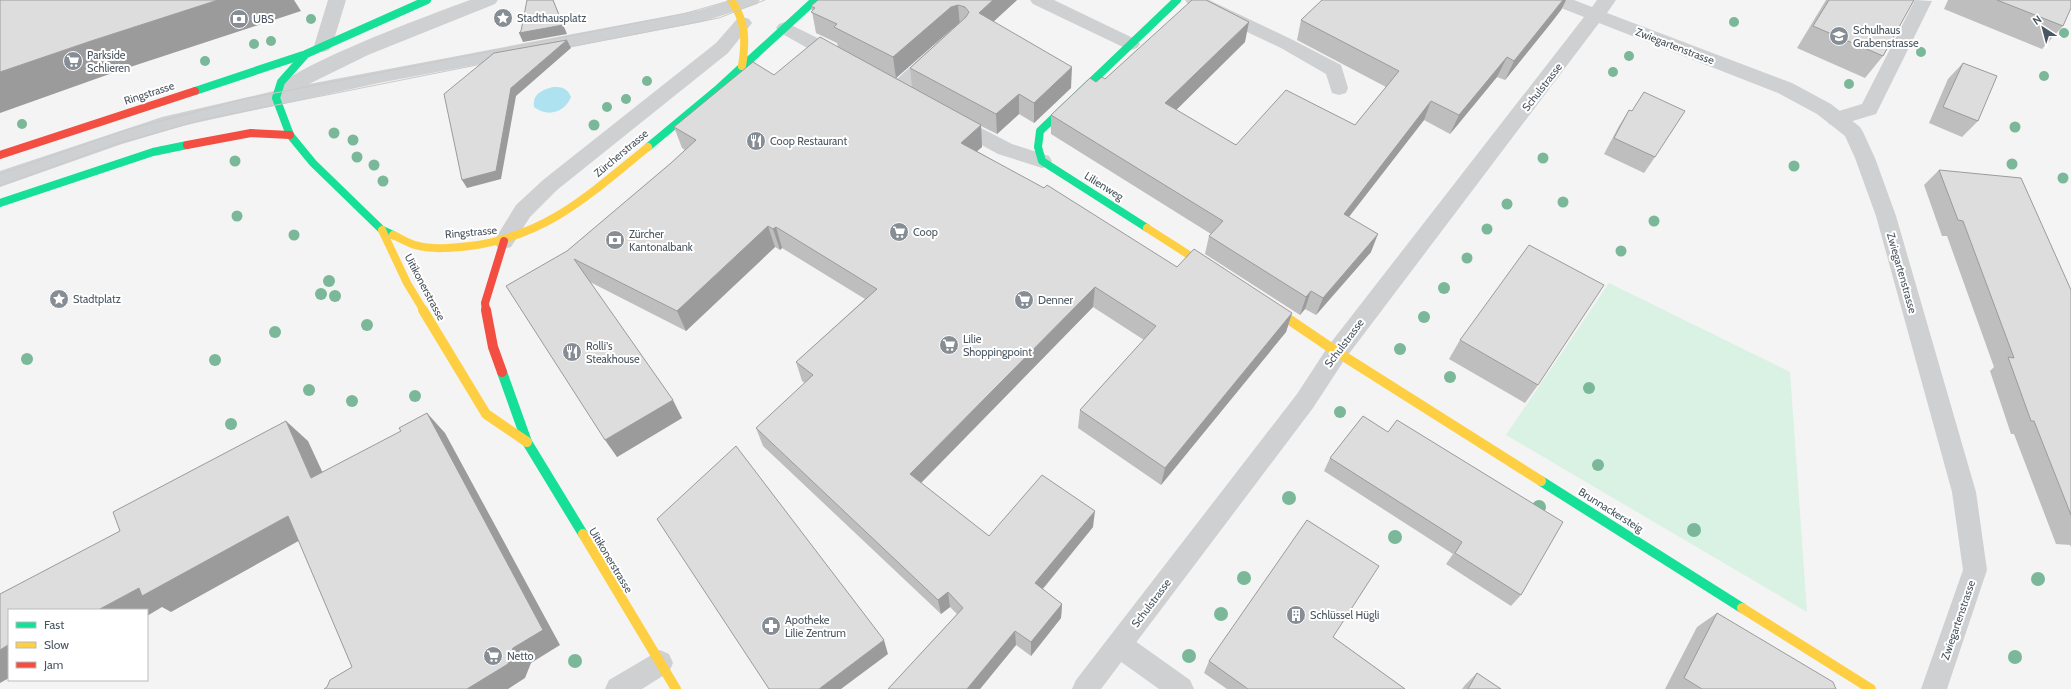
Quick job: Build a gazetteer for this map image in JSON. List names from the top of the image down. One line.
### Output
{"streets":{"street":["Zwiegartenstrasse","Schulstrasse","Ringstrasse","Zürcherstrasse","Lilienweg","Uitikonerstrasse","Brunnackersteig"]},"crossings":[["Zwiegartenstrasse","Schulstrasse"],["Schulstrasse","Brunnackersteig"],["Ringstrasse","Zürcherstrasse"],["Ringstrasse","Uitikonerstrasse"],["Zürcherstrasse","Uitikonerstrasse"]],"places":{"place":["Stadthausplatz","Stadtplatz"],"bank":["UBS","Zürcher Kantonalbank"],"school or university":["Schulhaus Grabenstrasse"],"supermarket":["Parkside Schlieren","Coop","Denner","Lilie Shoppingpoint","Netto"],"restaurant":["Coop Restaurant","Rolli's Steakhouse"],"building":["Schlüssel Hügli"],"pharmacy":["Apotheke Lilie Zentrum"]},"legend":["Fast","Slow","Jam"],"north":"top left"}
